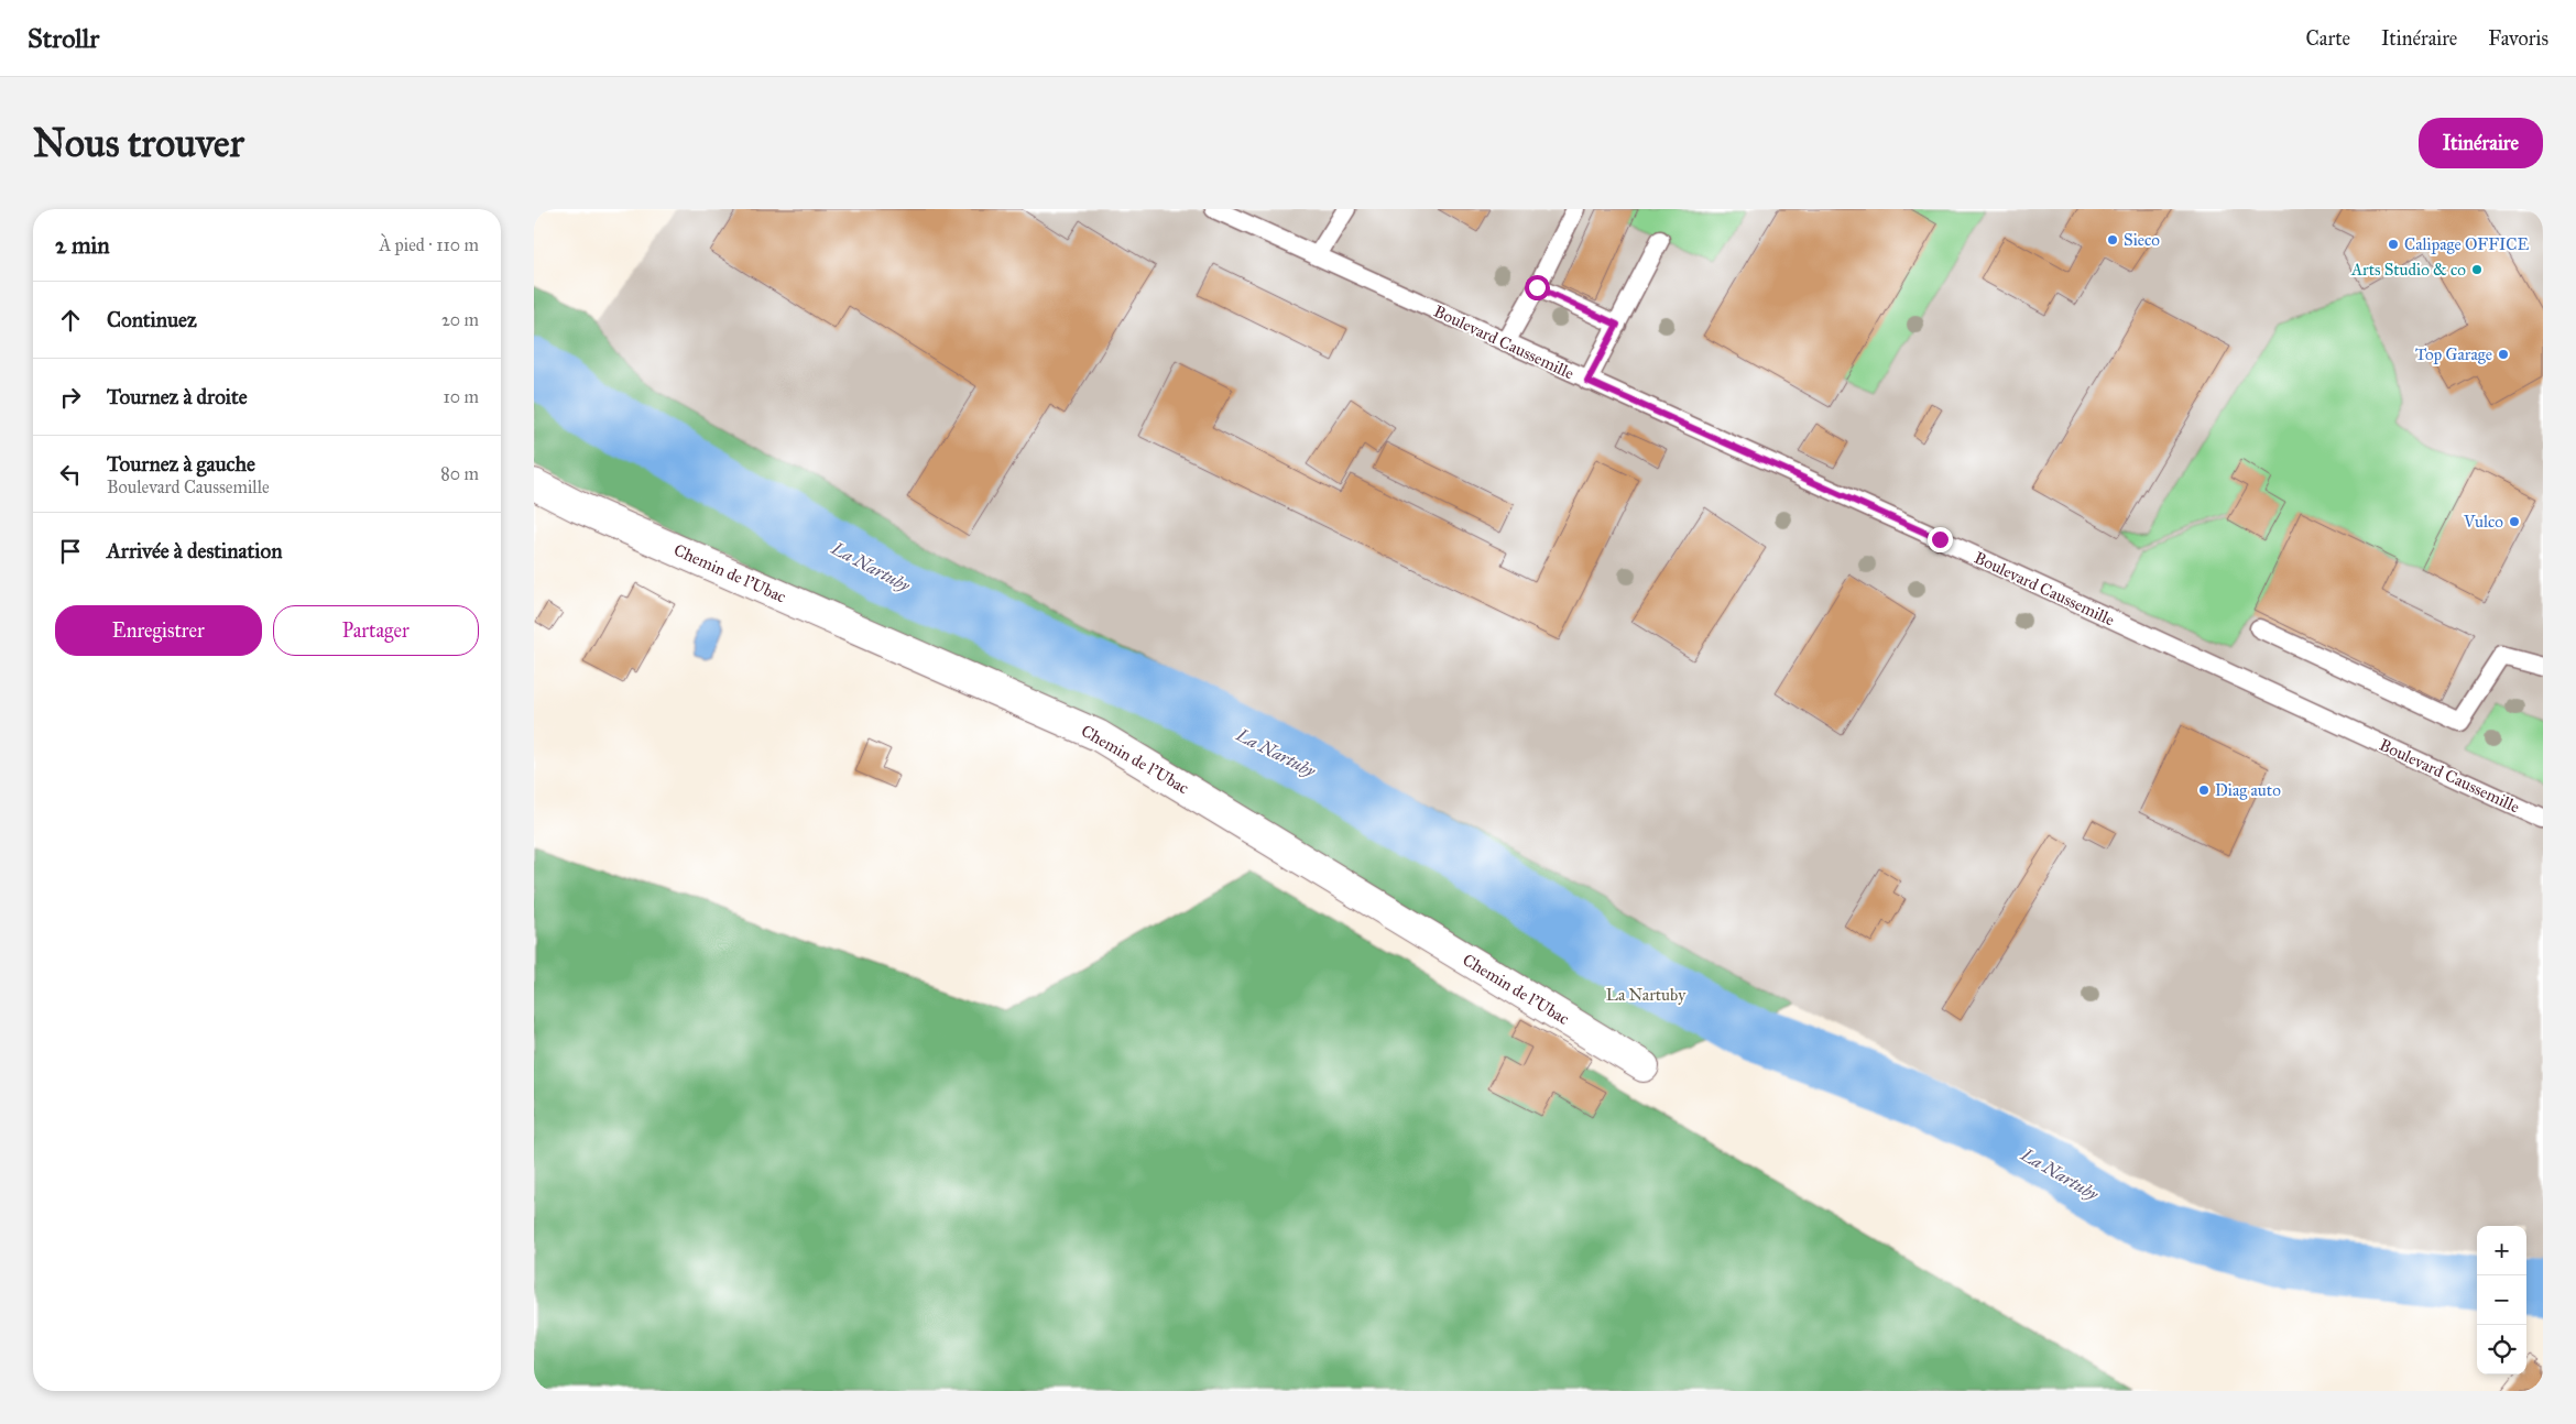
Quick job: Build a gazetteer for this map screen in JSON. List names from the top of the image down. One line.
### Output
{"streets":{"street":["Chemin de l'Ubac"],"lane":["Boulevard Caussemille"]},"water":["La Nartuby"],"parks":["La Nartuby"],"places":["Sieco","Calipage OFFICE","Arts Studio & co","Top Garage","Vulco","Diag auto"],"page":{"header":"Strollr","nav":["Carte","Itinéraire","Favoris"],"buttons":["Itinéraire",["Enregistrer","Partager"]],"title":"Nous trouver","heading":["2 min","À pied · 110 m"],"list":[["Continuez","20 m"],["Tournez à droite","10 m"],["Tournez à gauche","Boulevard Caussemille","80 m"],"Arrivée à destination"],"map_buttons":["+","−"]}}
